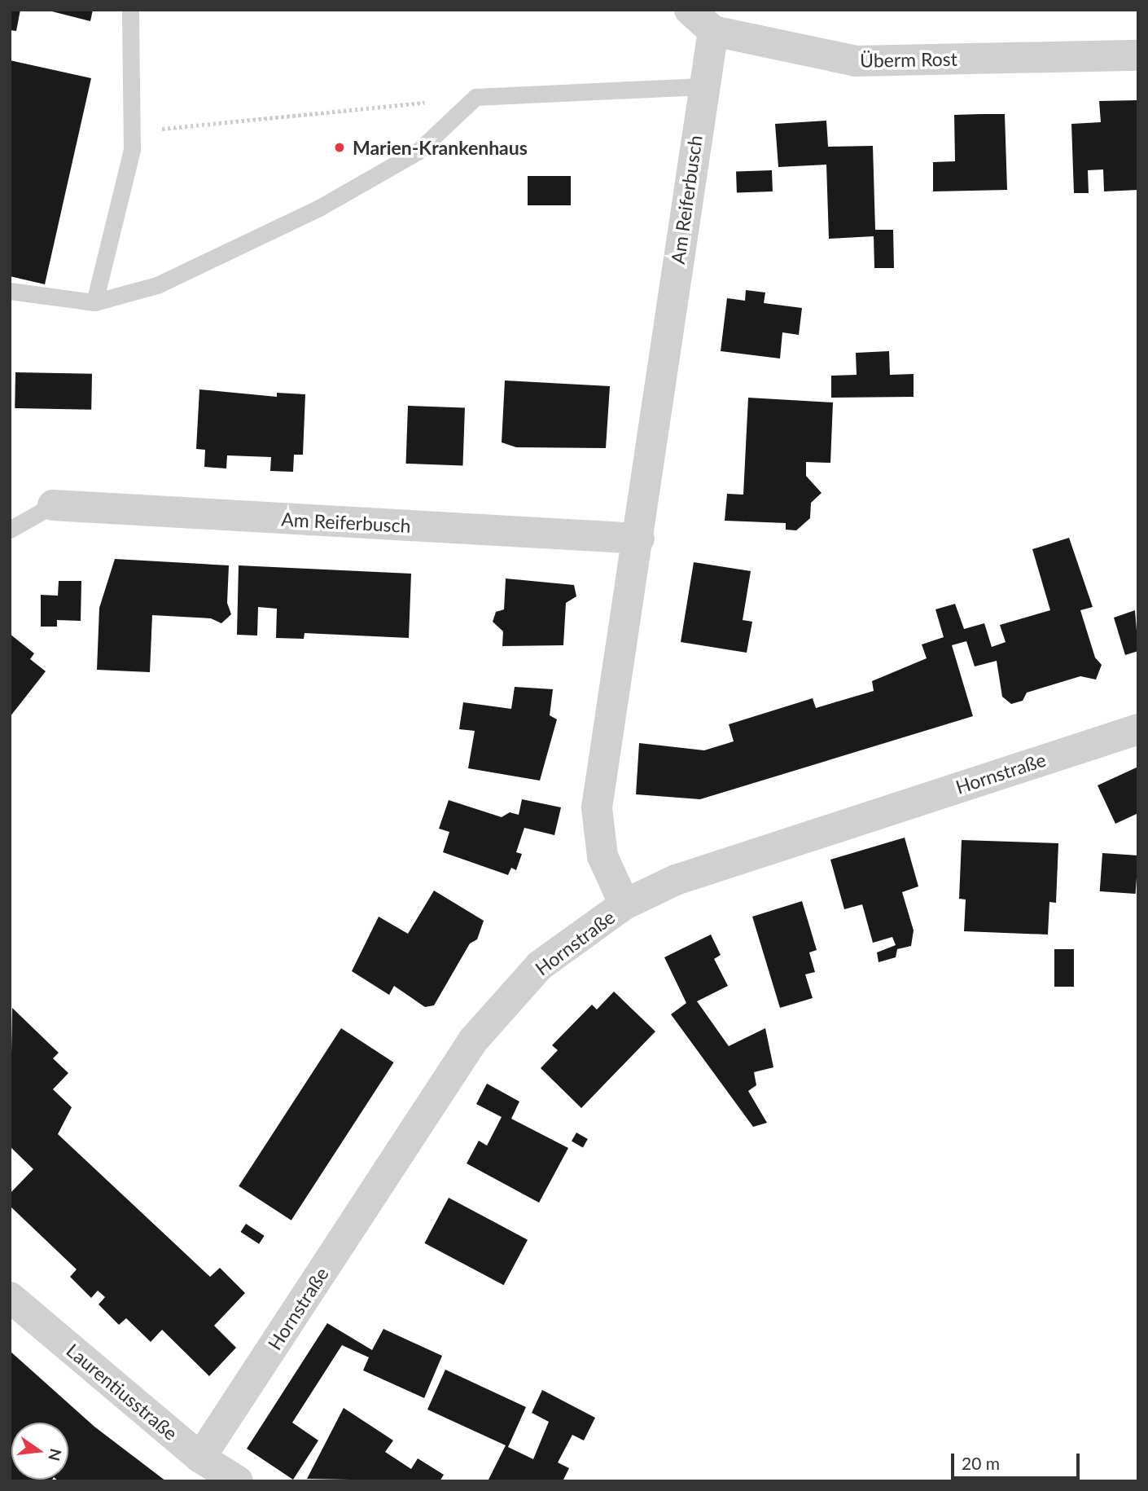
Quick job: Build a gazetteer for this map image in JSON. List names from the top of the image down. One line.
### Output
{"streets":{"street":["Überm Rost","Am Reiferbusch","Hornstraße","Laurentiusstraße"]},"crossings":[["Überm Rost","Am Reiferbusch"],["Am Reiferbusch","Hornstraße"],["Hornstraße","Laurentiusstraße"]],"places":["Marien-Krankenhaus"],"scale_bar":"20 m","north":"right"}
